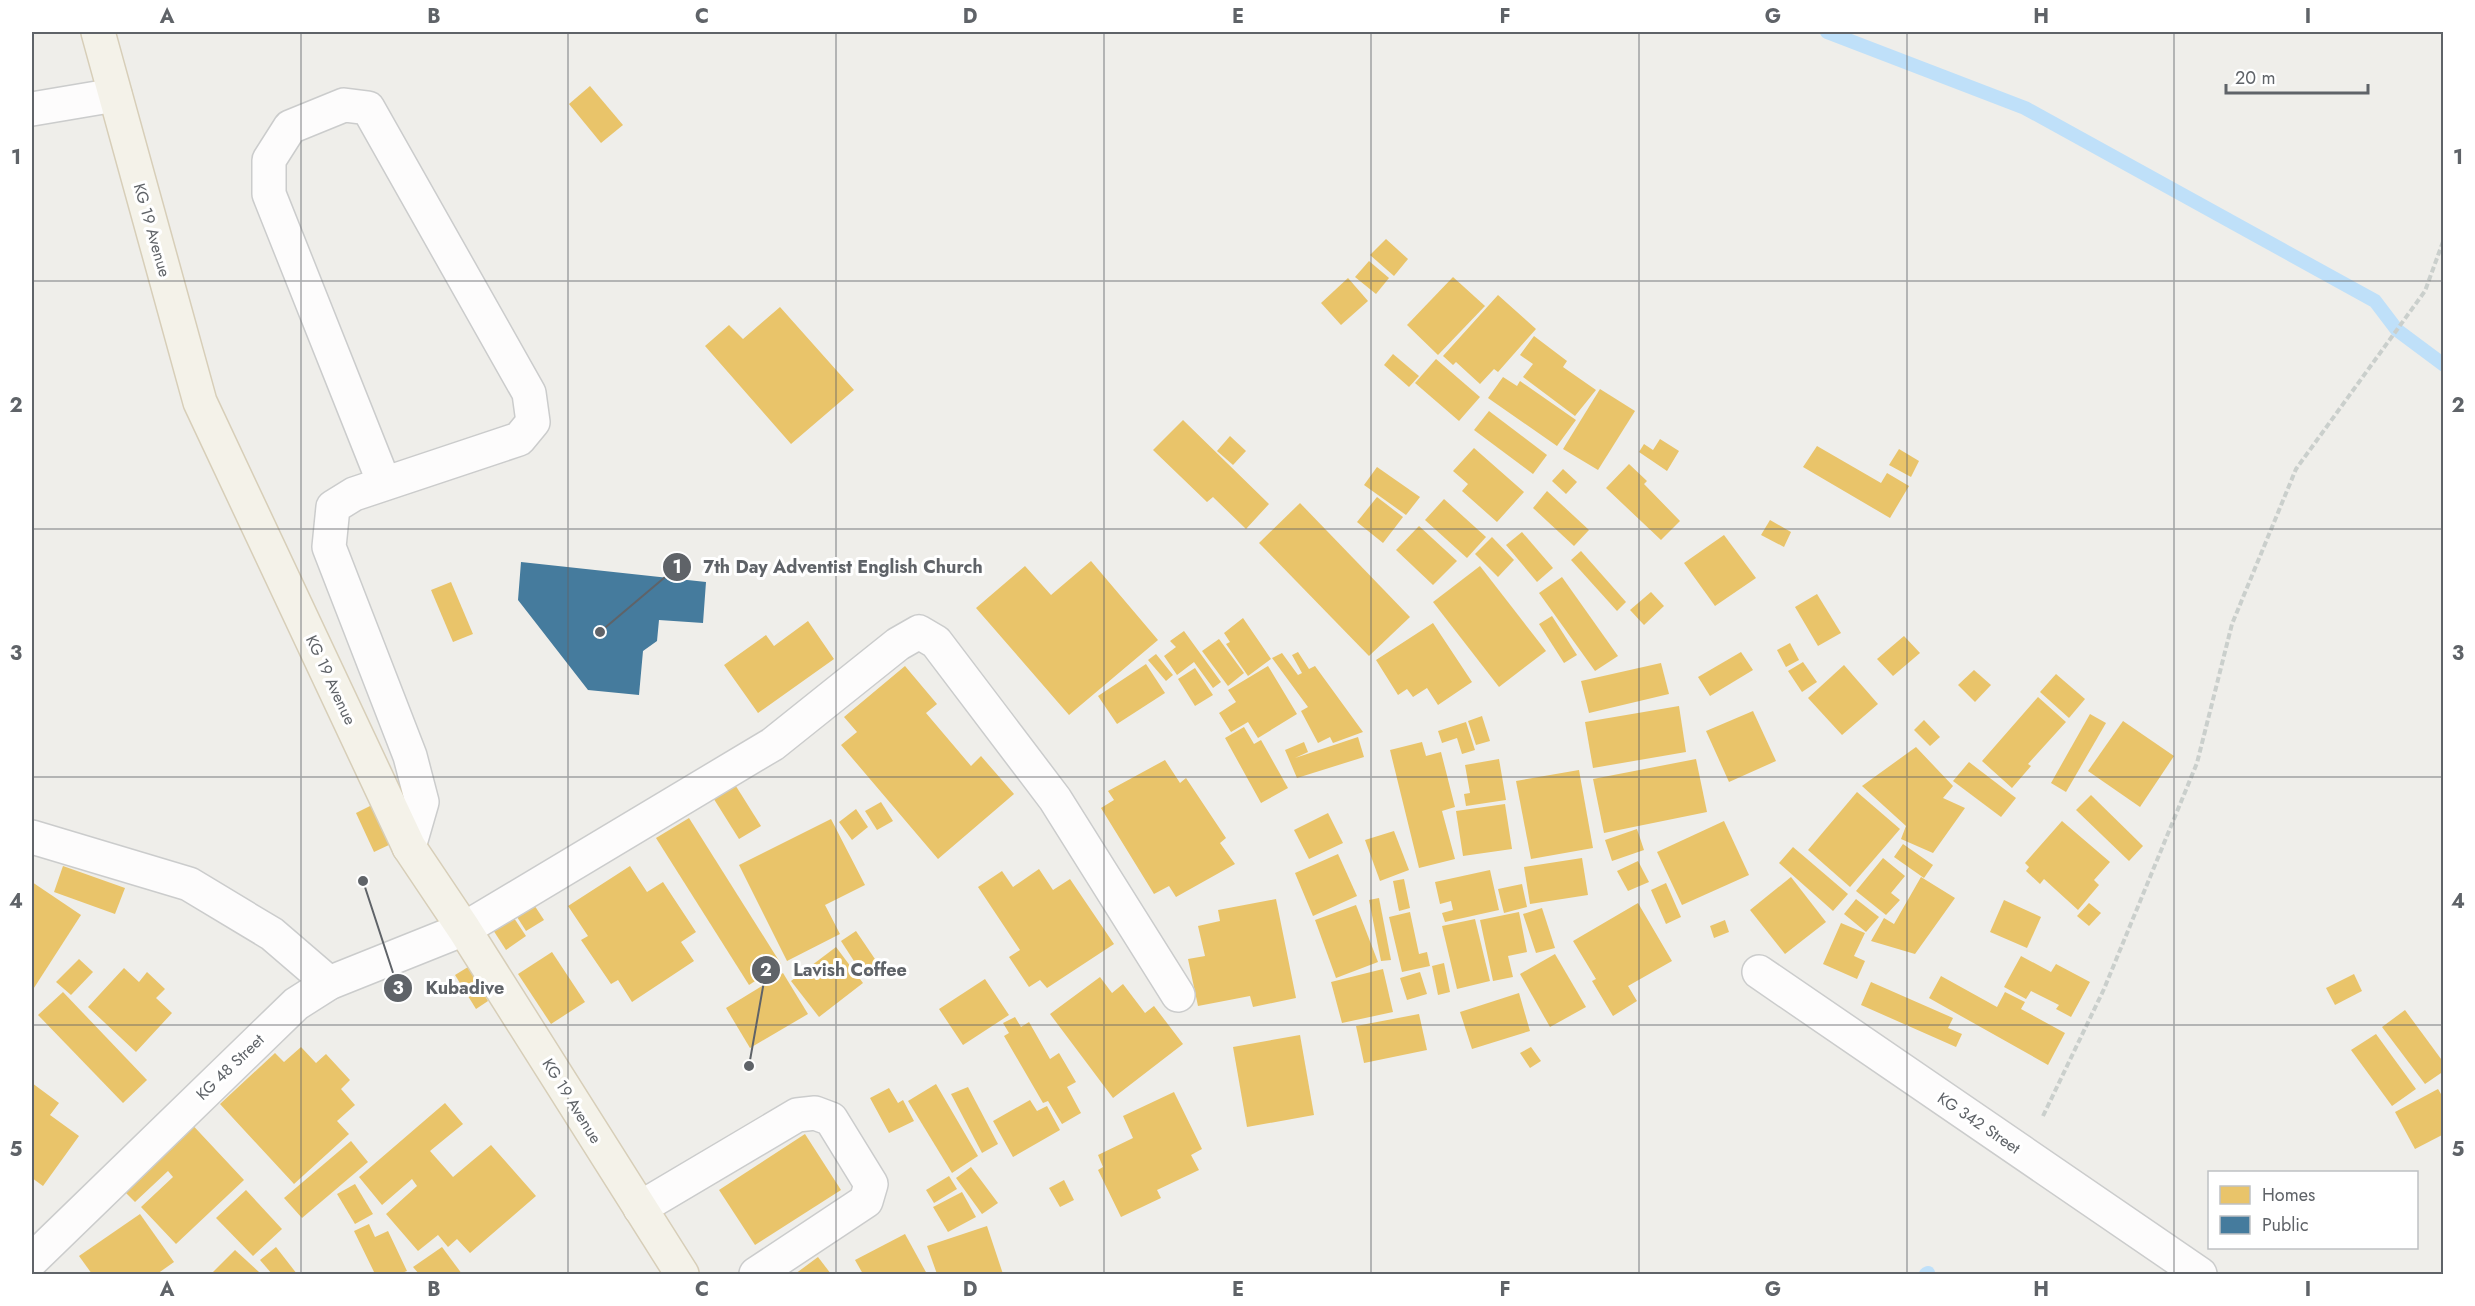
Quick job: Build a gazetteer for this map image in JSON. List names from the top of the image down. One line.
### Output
{"streets":{"main road":["KG 19 Avenue"],"street":["KG 48 Street","KG 342 Street"]},"crossings":[["KG 19 Avenue","KG 48 Street"]],"places":["7th Day Adventist English Church","Kubadive","Lavish Coffee"],"legend":["Homes","Public"],"scale_bar":"20 m","grid":{"columns":["A","B","C","D","E","F","G","H","I"],"rows":["1","2","3","4","5"]}}
